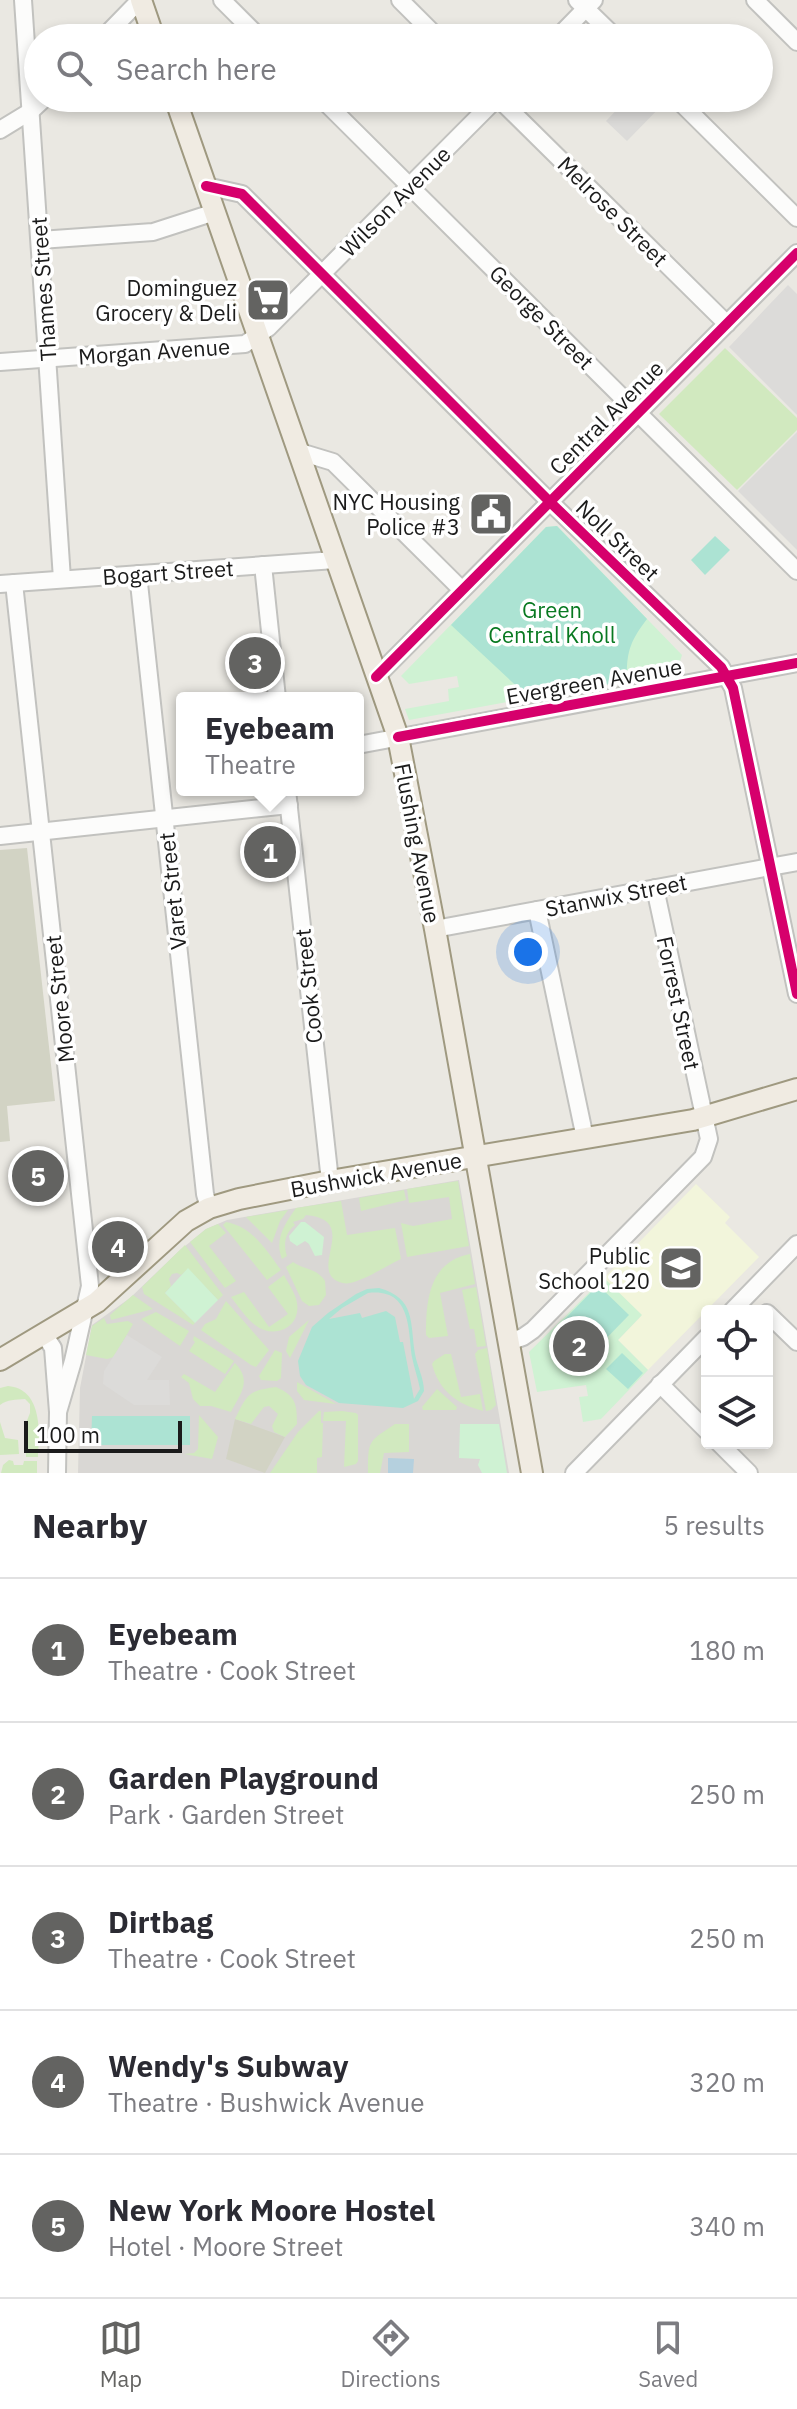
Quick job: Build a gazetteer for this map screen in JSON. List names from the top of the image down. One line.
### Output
{"streets":{"main road":["Flushing Avenue","Bushwick Avenue"],"street":["Wilson Avenue","Melrose Street","Thames Street","George Street","Morgan Avenue","Central Avenue","Noll Street","Bogart Street","Evergreen Avenue","Varet Street","Stanwix Street","Cook Street","Moore Street","Forrest Street"]},"crossings":[["Wilson Avenue","George Street"],["Wilson Avenue","Morgan Avenue"],["Wilson Avenue","Noll Street"],["Wilson Avenue","Flushing Avenue"],["Melrose Street","Central Avenue"],["Thames Street","Morgan Avenue"],["Thames Street","Bogart Street"],["George Street","Central Avenue"],["Morgan Avenue","Flushing Avenue"],["Central Avenue","Noll Street"],["Central Avenue","Flushing Avenue"],["Noll Street","Evergreen Avenue"],["Noll Street","Flushing Avenue"],["Noll Street","Stanwix Street"],["Bogart Street","Flushing Avenue"],["Bogart Street","Varet Street"],["Bogart Street","Moore Street"],["Evergreen Avenue","Flushing Avenue"],["Flushing Avenue","Stanwix Street"],["Flushing Avenue","Forrest Street"],["Flushing Avenue","Bushwick Avenue"],["Varet Street","Bushwick Avenue"],["Stanwix Street","Forrest Street"],["Cook Street","Bushwick Avenue"],["Moore Street","Bushwick Avenue"],["Forrest Street","Bushwick Avenue"]],"parks":["Green Central Knoll"],"places":{"supermarket":["Dominguez Grocery & Deli"],"public building":["NYC Housing Police #3"],"school or university":["Public School 120"]},"scale_bar":"100 m","page":{"search":"Search here","pins":["3","1","5","4","2"],"popup":["Eyebeam","Theatre"],"scale":"100 m","heading":["Nearby","5 results"],"list":[{"mark":"1","name":"Eyebeam","note":"Theatre · Cook Street","value":"180 m"},{"mark":"2","name":"Garden Playground","note":"Park · Garden Street","value":"250 m"},{"mark":"3","name":"Dirtbag","note":"Theatre · Cook Street","value":"250 m"},{"mark":"4","name":"Wendy's Subway","note":"Theatre · Bushwick Avenue","value":"320 m"},{"mark":"5","name":"New York Moore Hostel","note":"Hotel · Moore Street","value":"340 m"}],"nav":["Map","Directions","Saved"]}}
